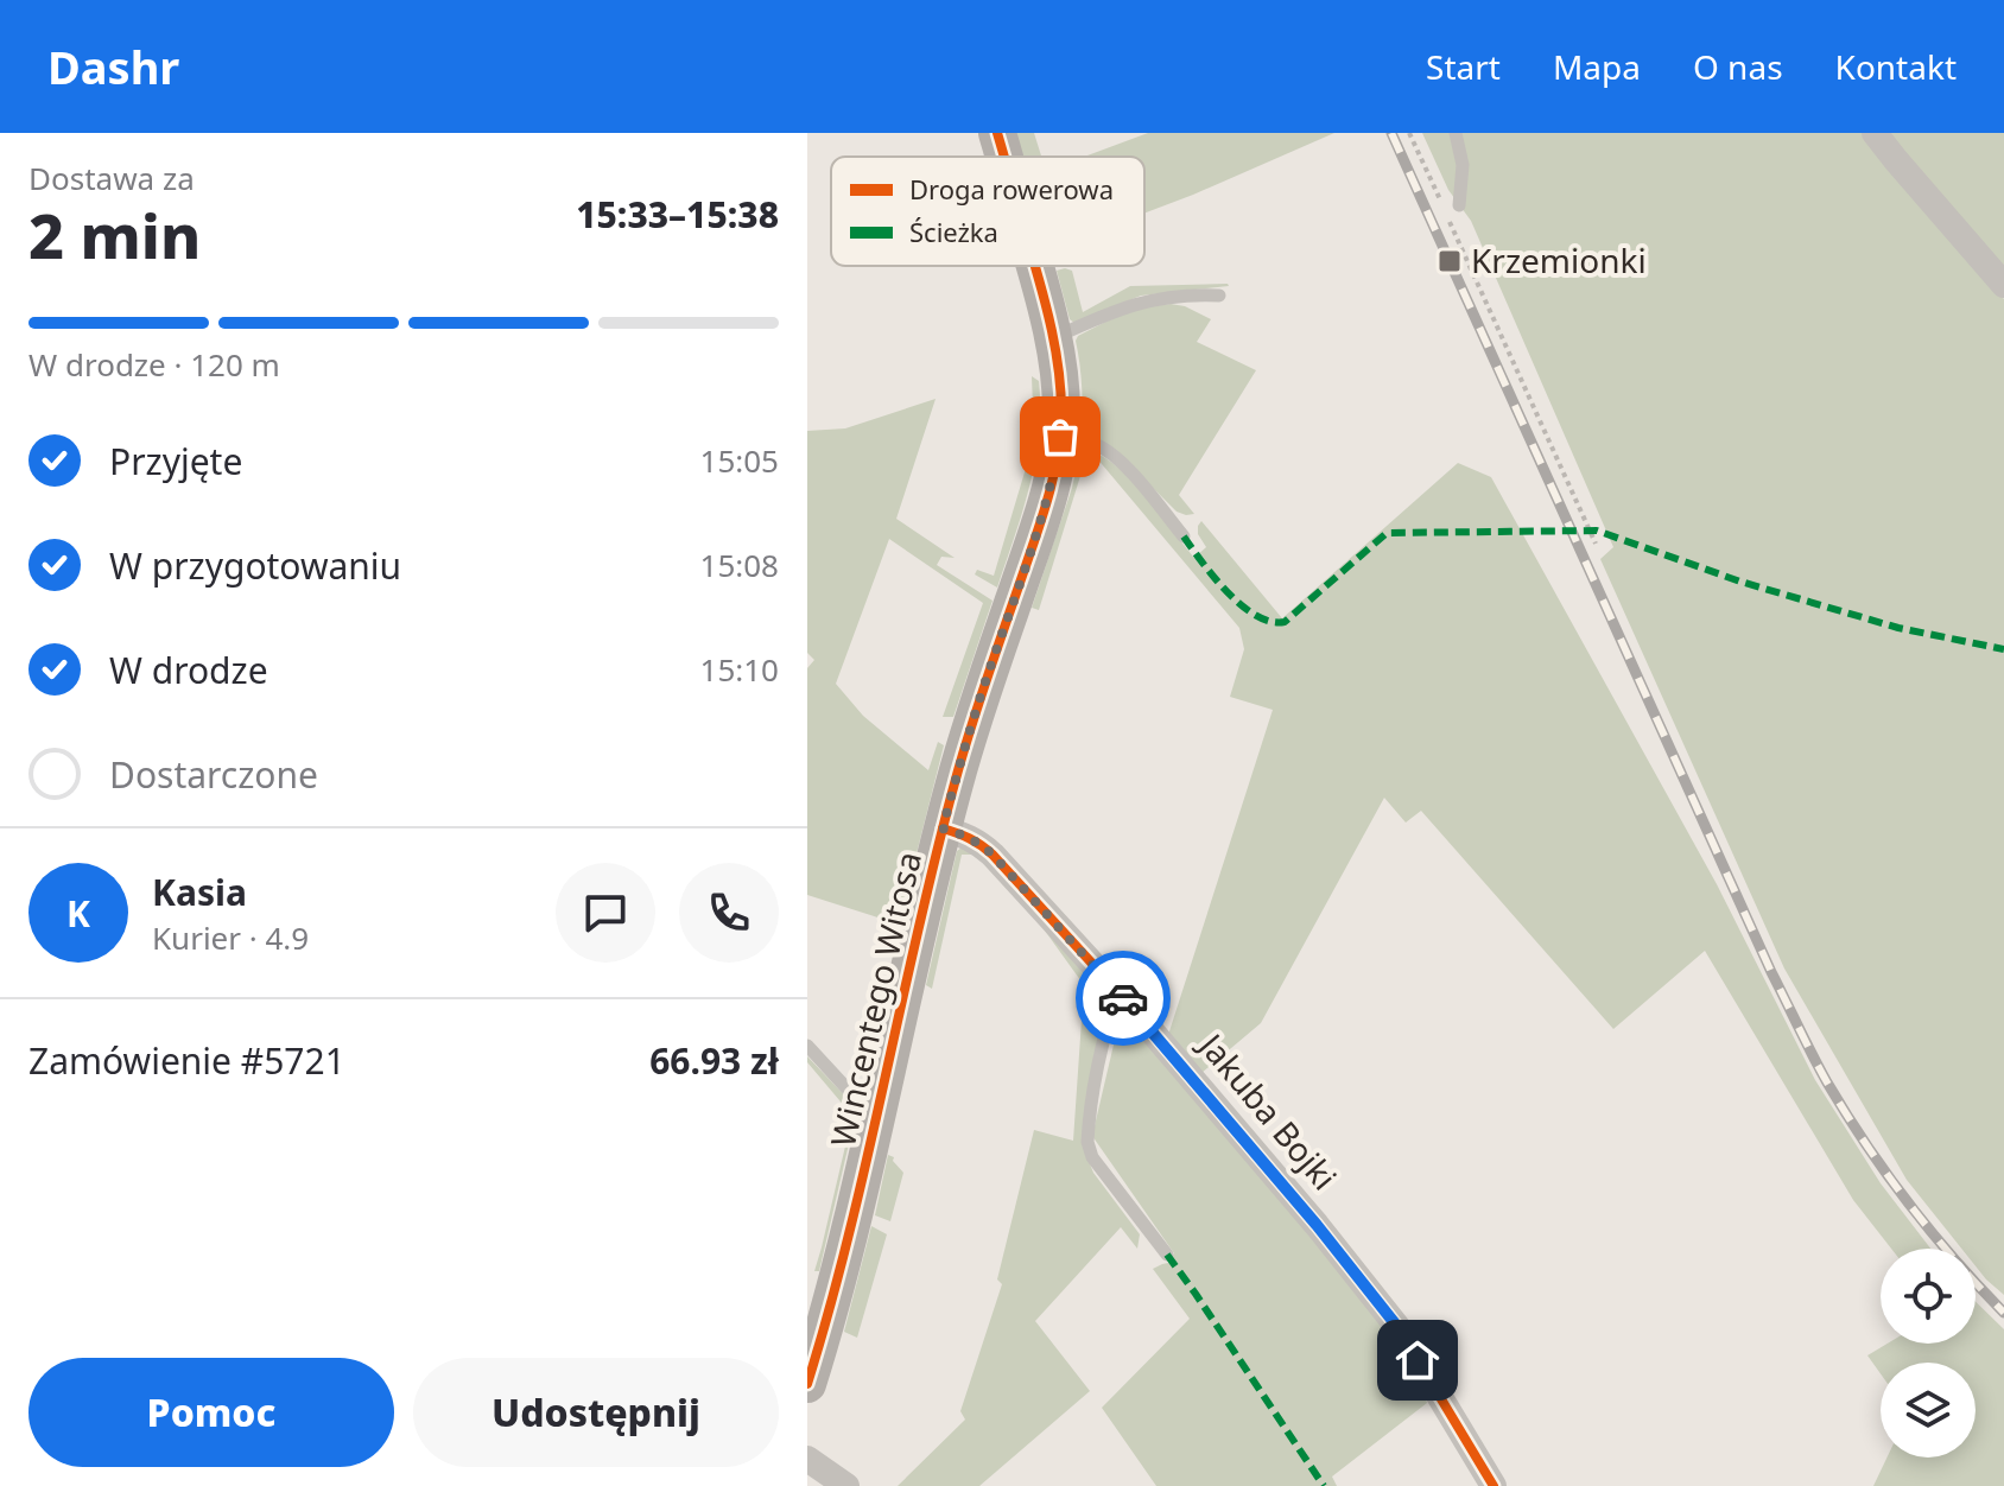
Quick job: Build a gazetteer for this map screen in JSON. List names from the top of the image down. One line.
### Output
{"streets":{"street":["Wincentego Witosa","Jakuba Bojki"]},"crossings":[["Wincentego Witosa","Jakuba Bojki"]],"places":{"transit":["Krzemionki"]},"legend":["Droga rowerowa","Ścieżka"],"page":{"header":"Dashr","nav":["Start","Mapa","O nas","Kontakt"],"heading":["2 min","Dostawa za","15:33–15:38"],"panel":["Kasia","Kurier · 4.9","Zamówienie #5721","66.93 zł"],"bar":"W drodze · 120 m","list":[["Przyjęte","15:05"],["W przygotowaniu","15:08"],["W drodze","15:10"],"Dostarczone"],"round":"K","buttons":["Pomoc","Udostępnij"]}}
